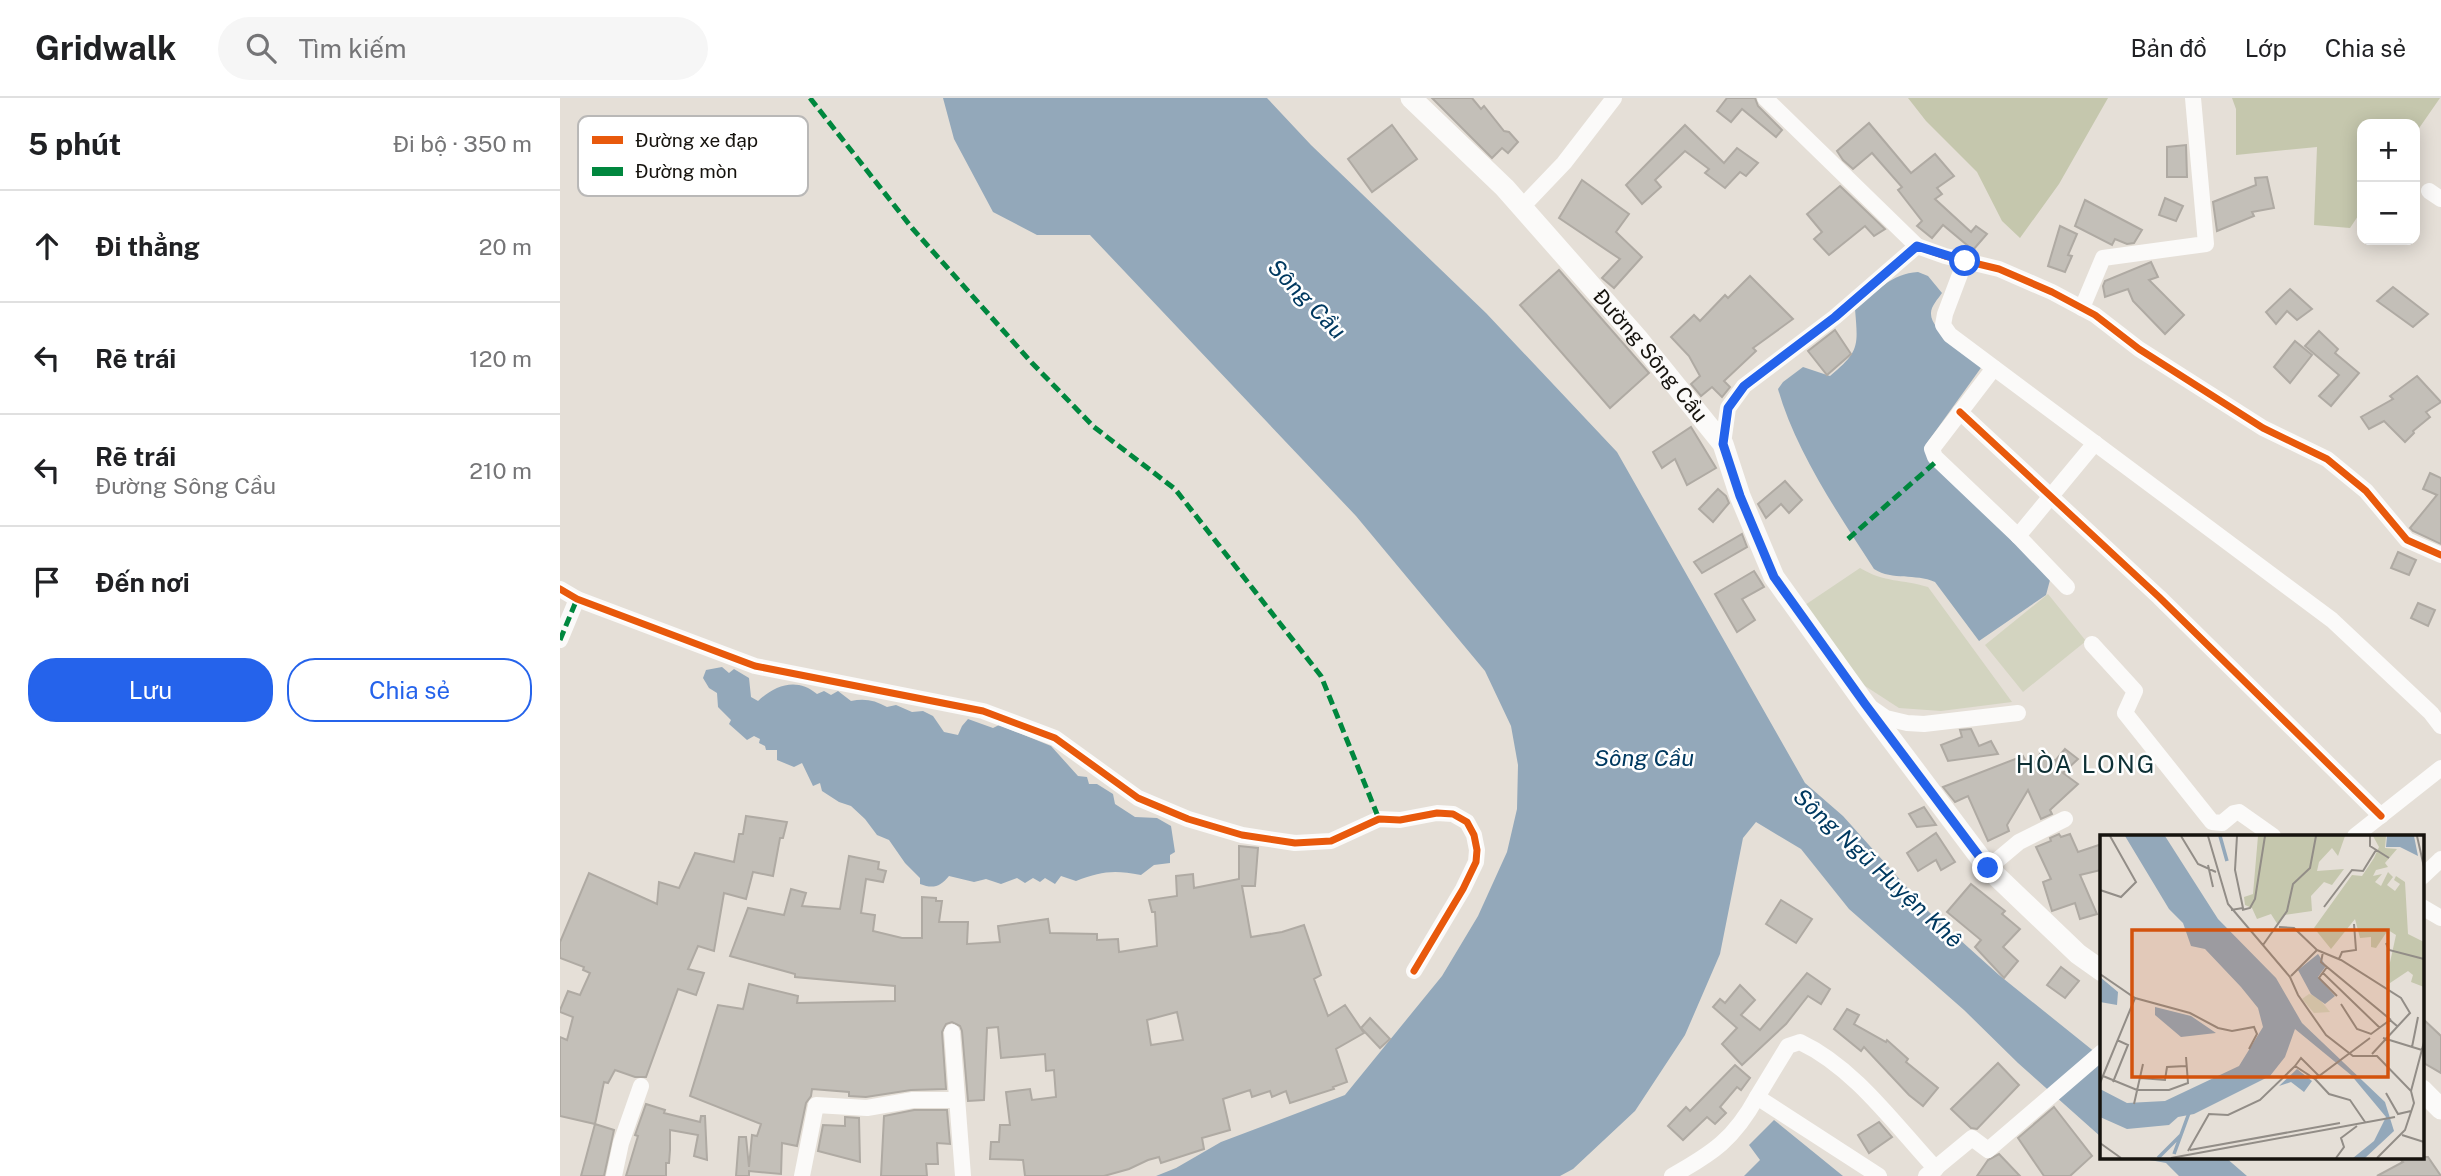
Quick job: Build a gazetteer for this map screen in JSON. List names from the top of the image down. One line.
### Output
{"streets":{"main road":["Đường Sông Cầu"]},"districts":["HÒA LONG"],"water":["Sông Cầu","Sông Ngũ Huyện Khê"],"legend":["Đường xe đạp","Đường mòn"],"page":{"header":"Gridwalk","search":"Tìm kiếm","nav":["Bản đồ","Lớp","Chia sẻ"],"heading":["5 phút","Đi bộ · 350 m"],"map_buttons":["+","−"],"list":[["Đi thẳng","20 m"],["Rẽ trái","120 m"],["Rẽ trái","Đường Sông Cầu","210 m"],"Đến nơi"],"buttons":["Lưu","Chia sẻ"]}}
